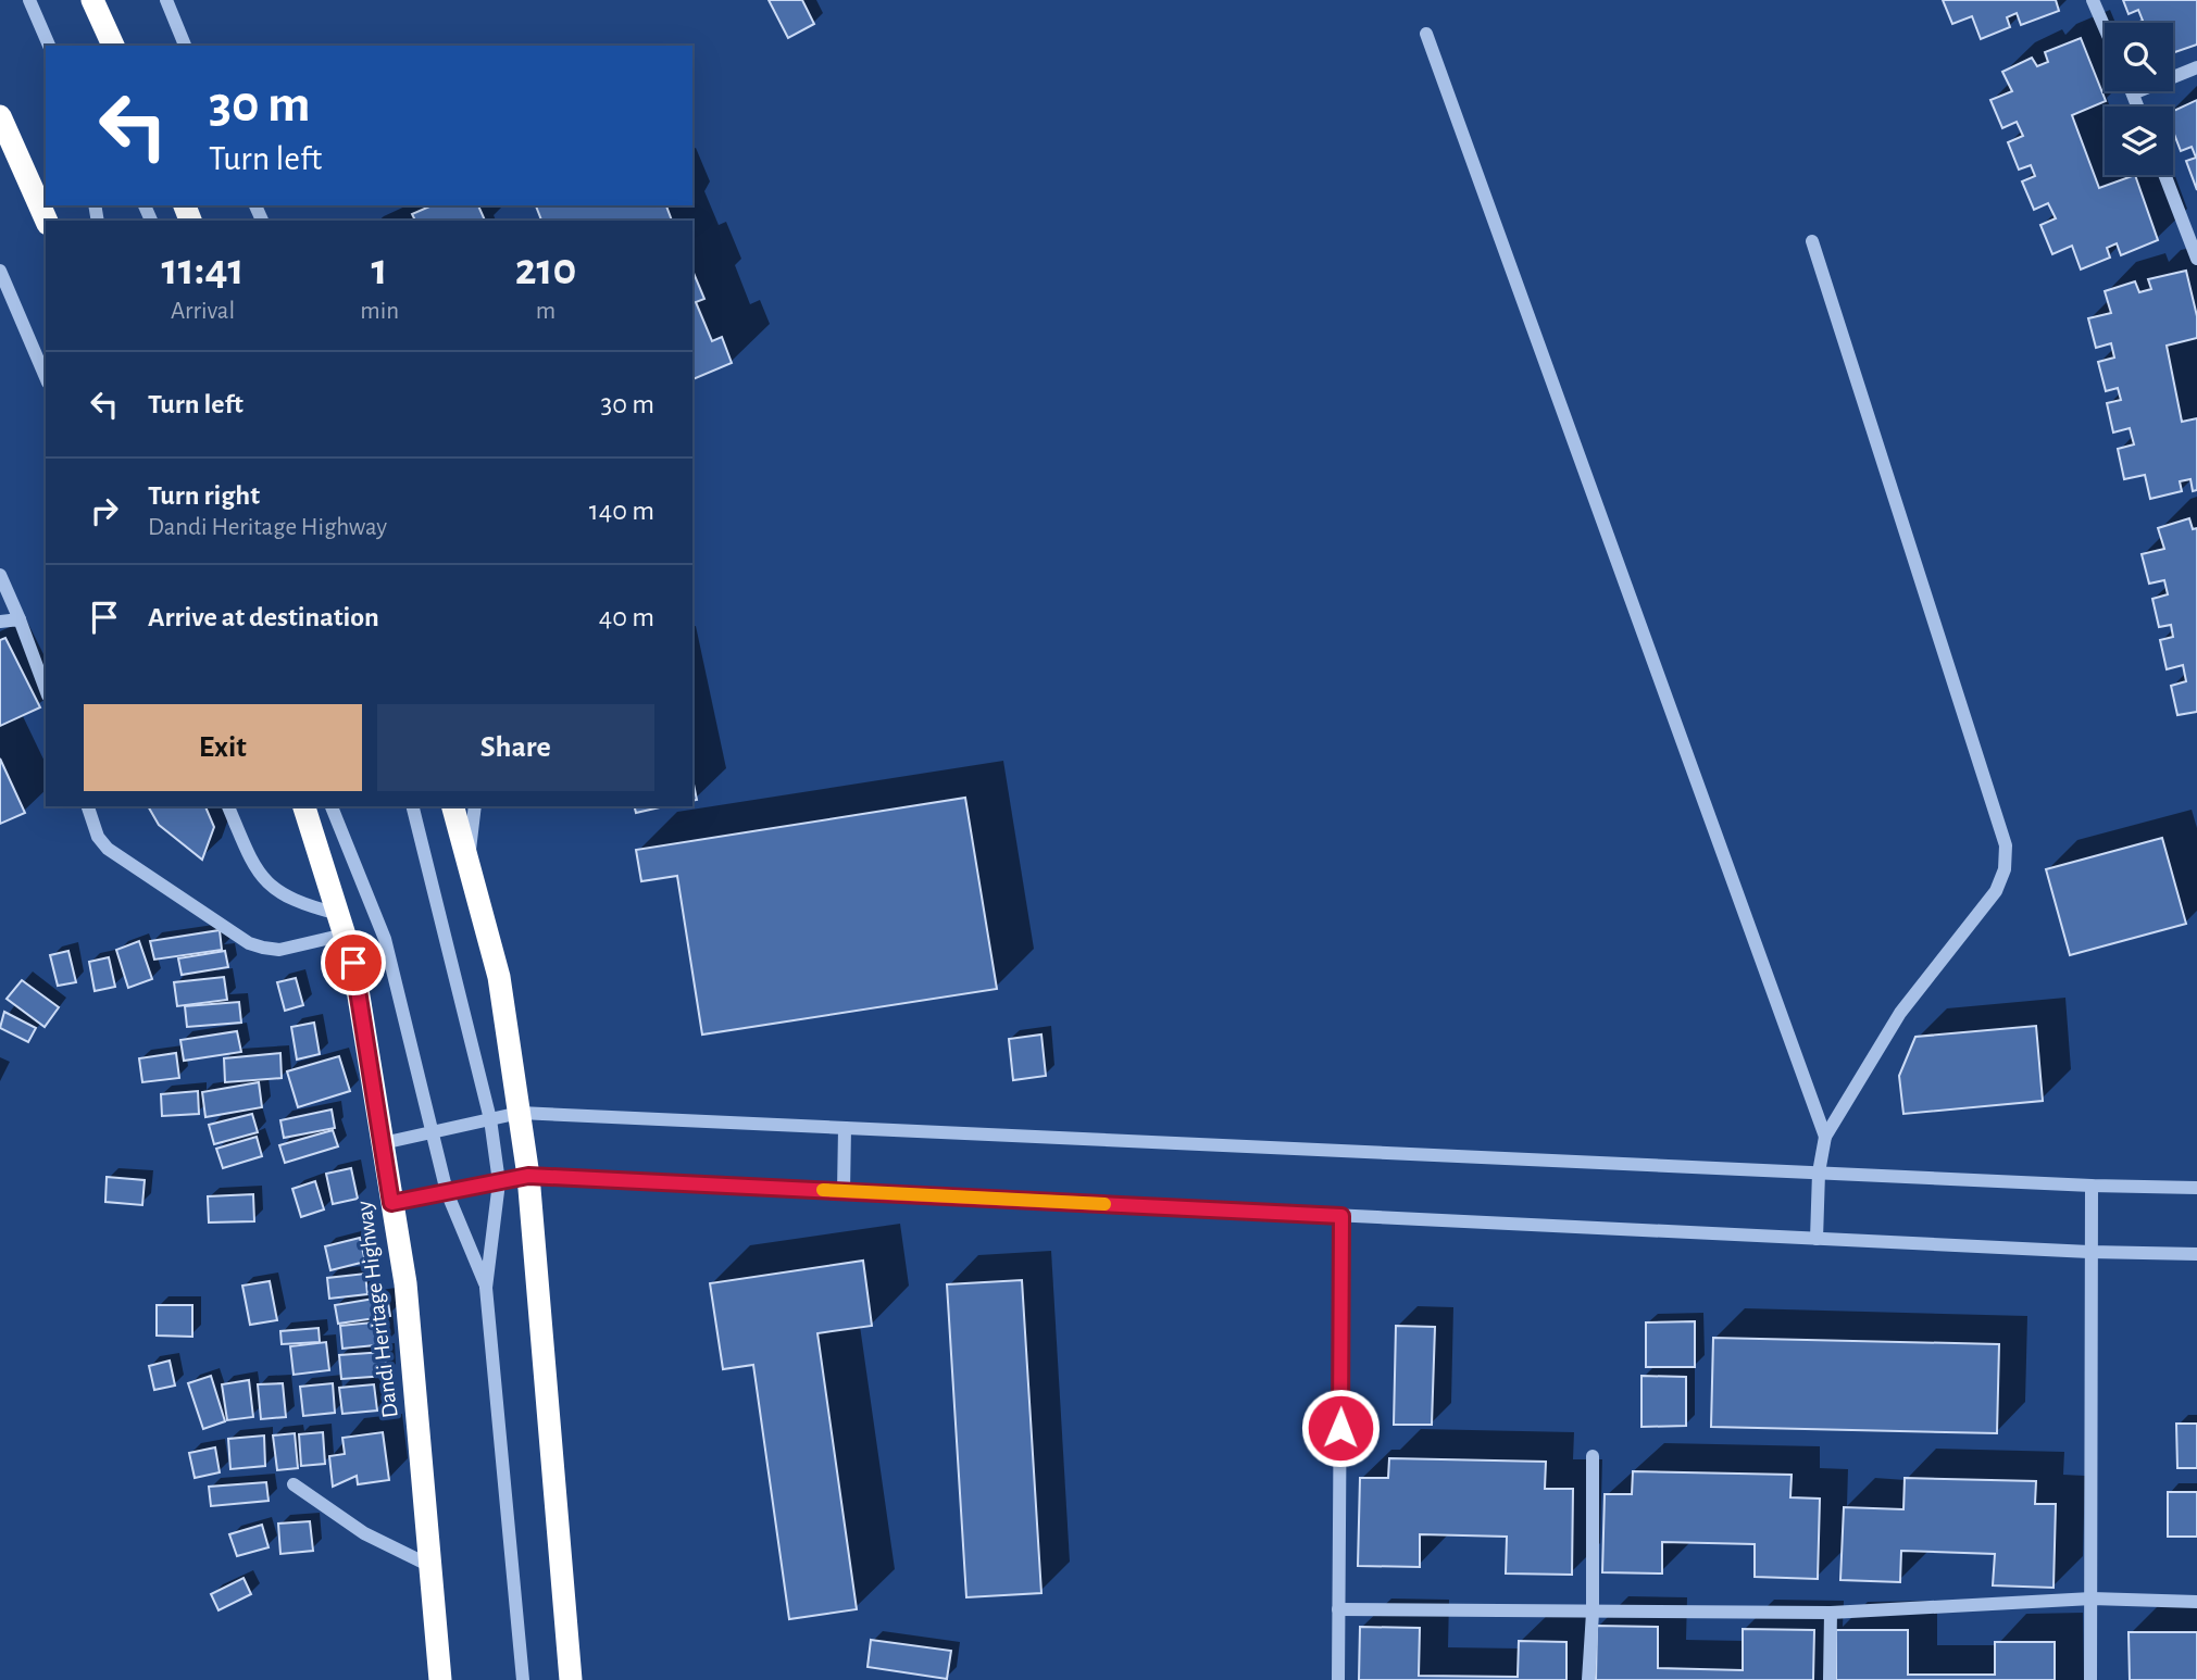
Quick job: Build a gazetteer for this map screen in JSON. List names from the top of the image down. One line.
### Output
{"streets":{"highway":["Dandi Heritage Highway"]},"page":{"turn":["30 m","Turn left"],"eta":["11:41","Arrival","1","min","210","m"],"list":[{"name":"Turn left","value":"30 m"},{"name":"Turn right","note":"Dandi Heritage Highway","value":"140 m"},{"name":"Arrive at destination","value":"40 m"}],"buttons":["Exit","Share"]}}
